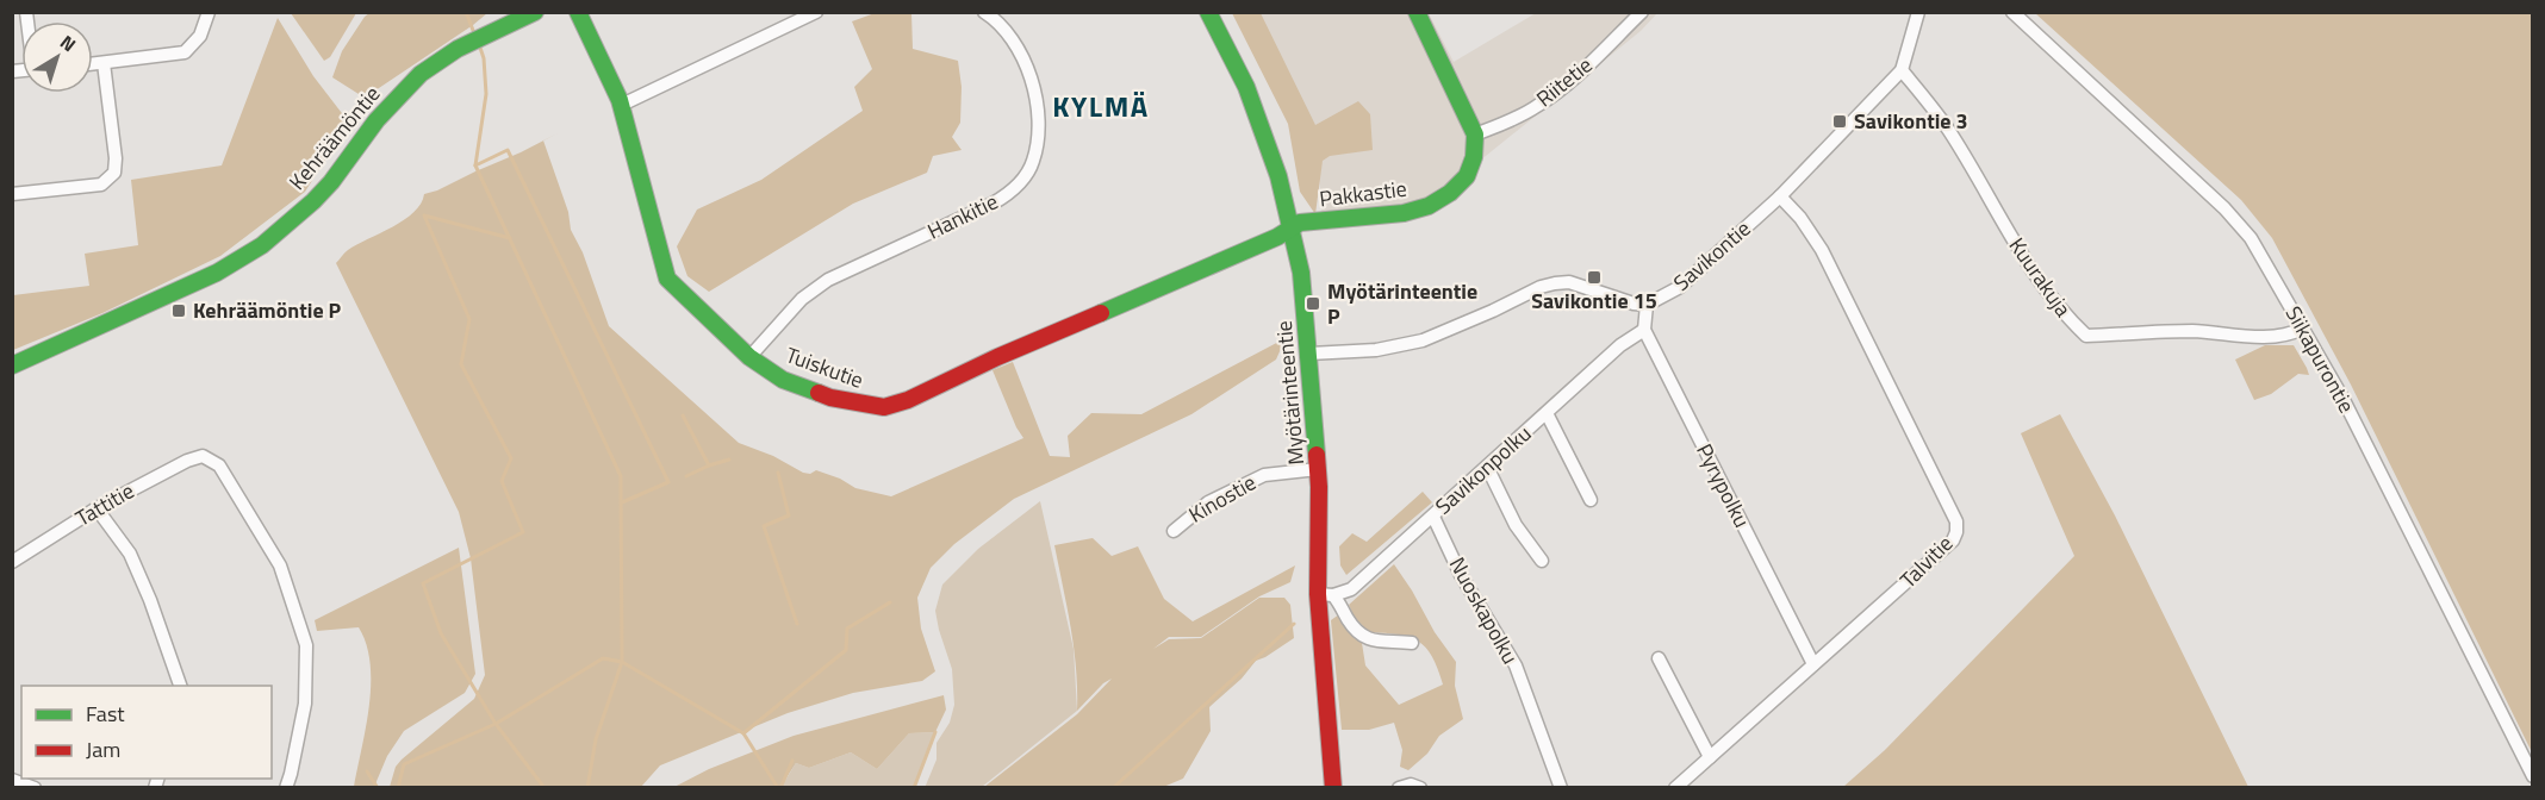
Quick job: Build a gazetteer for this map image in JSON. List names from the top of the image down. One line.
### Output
{"streets":{"street":["Riitetie","Kehräämöntie","Pakkastie","Hankitie","Savikontie","Kuurakuja","Siikapurontie","Tuiskutie","Myötärinteentie","Savikonpolku","Pyrypolku","Kinostie","Tattitie","Talvitie","Nuoskapolku"]},"crossings":[["Riitetie","Pakkastie"],["Pakkastie","Tuiskutie"],["Pakkastie","Myötärinteentie"],["Hankitie","Tuiskutie"],["Savikontie","Kuurakuja"],["Savikontie","Talvitie"],["Kuurakuja","Siikapurontie"],["Tuiskutie","Myötärinteentie"],["Myötärinteentie","Savikonpolku"],["Myötärinteentie","Kinostie"],["Savikonpolku","Pyrypolku"],["Savikonpolku","Nuoskapolku"],["Pyrypolku","Talvitie"]],"districts":["KYLMÄ"],"places":{"transit":["Savikontie 3","Savikontie 15","Myötärinteentie P","Kehräämöntie P"]},"legend":["Fast","Jam"],"north":"top right"}
